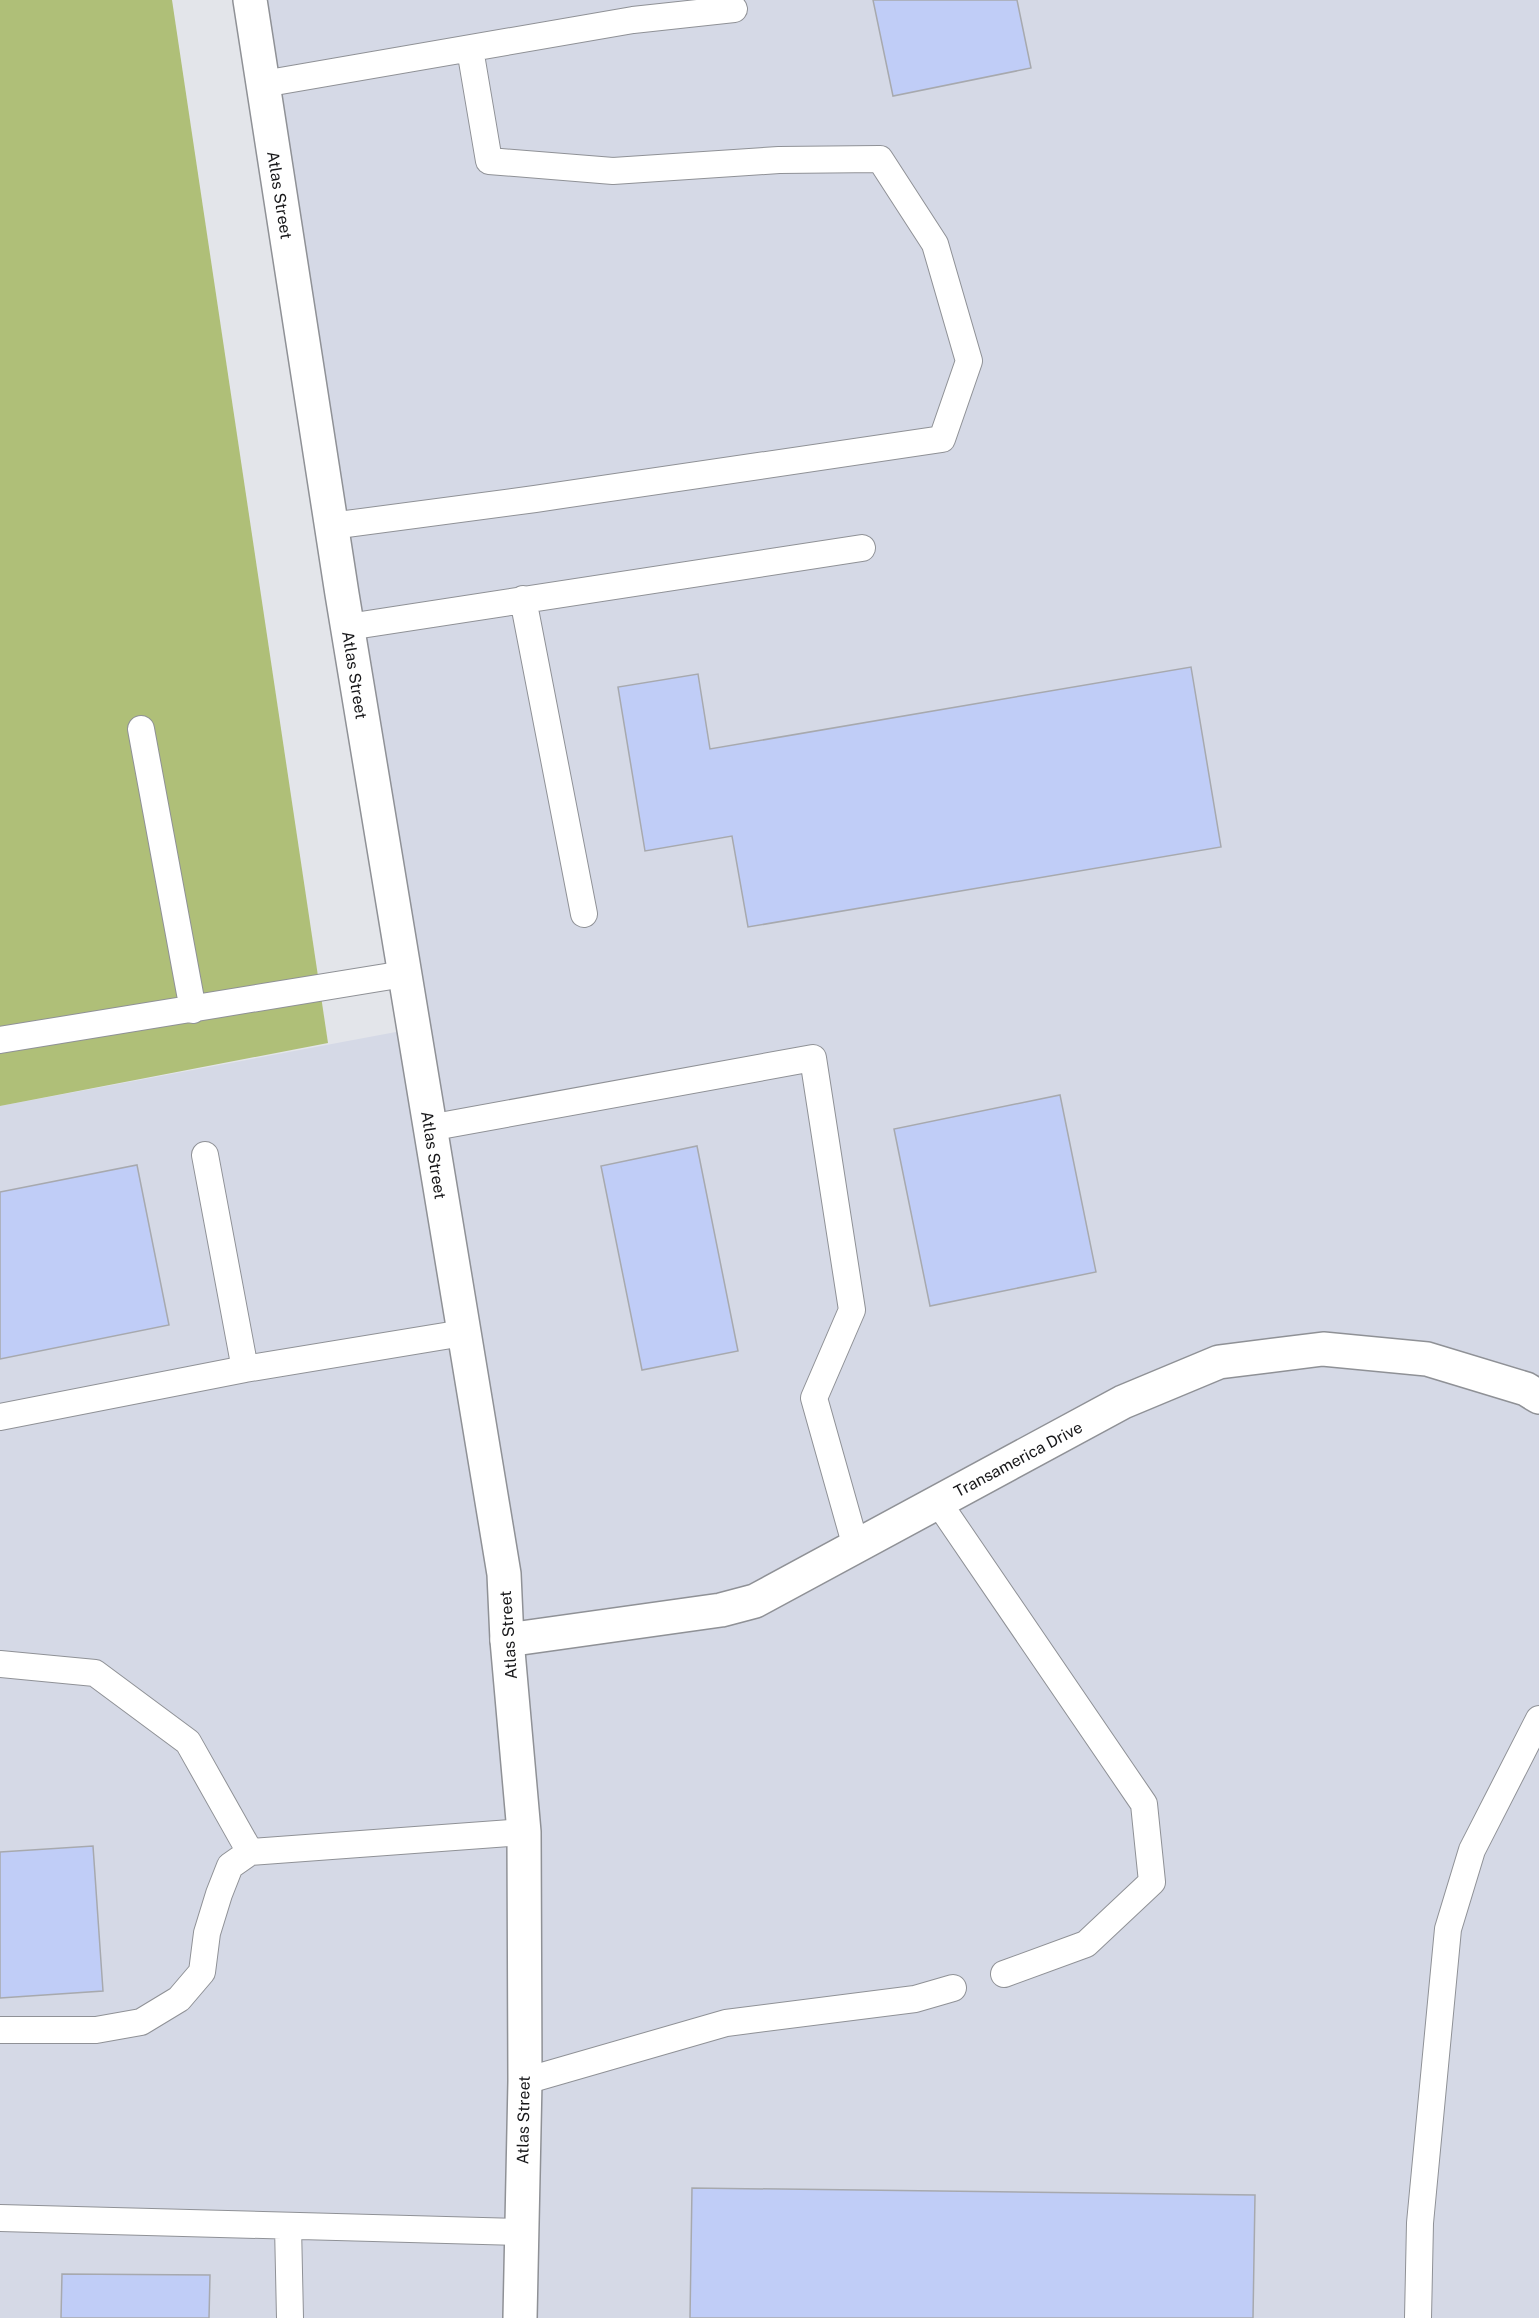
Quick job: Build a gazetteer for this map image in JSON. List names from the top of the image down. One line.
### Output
{"streets":{"street":["Atlas Street","Transamerica Drive"]},"crossings":[["Atlas Street","Transamerica Drive"]]}
